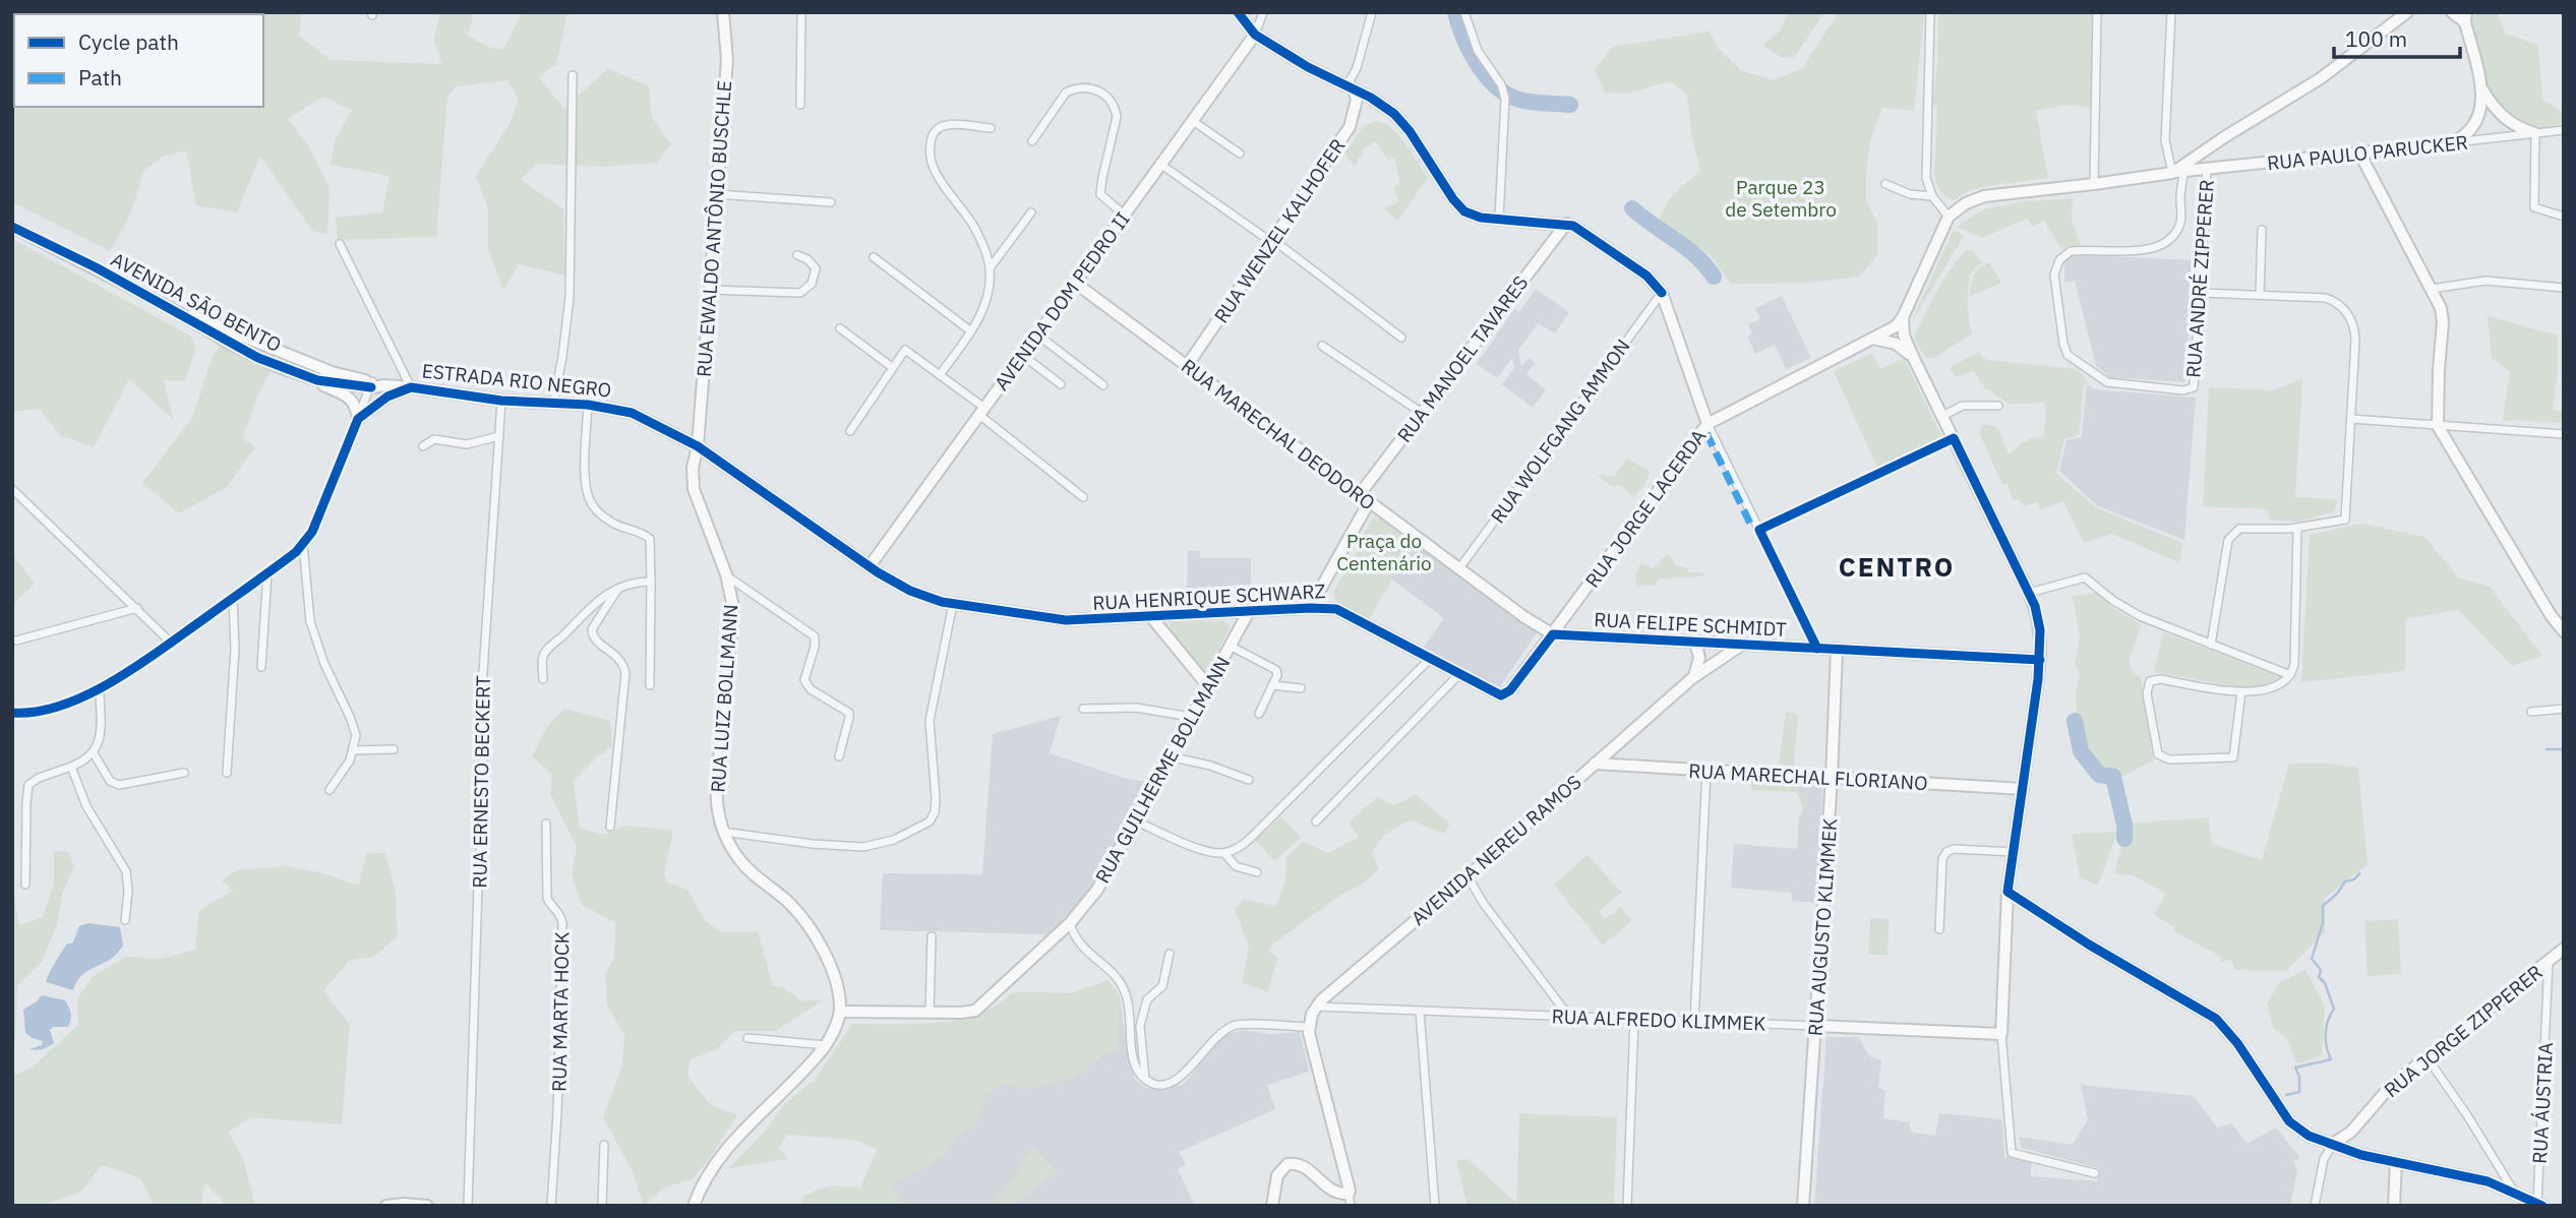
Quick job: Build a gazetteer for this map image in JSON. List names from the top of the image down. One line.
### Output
{"streets":{"main road":["RUA PAULO PARUCKER","RUA EWALDO ANTÔNIO BUSCHLE","RUA WENZEL KALHOFER","AVENIDA DOM PEDRO II","AVENIDA SÃO BENTO","RUA MANOEL TAVARES","ESTRADA RIO NEGRO","RUA MARECHAL DEODORO","RUA JORGE LACERDA","RUA HENRIQUE SCHWARZ","RUA FELIPE SCHMIDT","RUA LUIZ BOLLMANN","RUA GUILHERME BOLLMANN","RUA MARECHAL FLORIANO","AVENIDA NEREU RAMOS","RUA AUGUSTO KLIMMEK","RUA ALFREDO KLIMMEK","RUA JORGE ZIPPERER"],"street":["RUA ANDRÉ ZIPPERER","RUA WOLFGANG AMMON","RUA ERNESTO BECKERT","RUA MARTA HOCK","RUA ÁUSTRIA"]},"crossings":[["RUA PAULO PARUCKER","RUA ANDRÉ ZIPPERER"],["RUA EWALDO ANTÔNIO BUSCHLE","ESTRADA RIO NEGRO"],["RUA EWALDO ANTÔNIO BUSCHLE","RUA LUIZ BOLLMANN"],["RUA WENZEL KALHOFER","RUA MARECHAL DEODORO"],["AVENIDA DOM PEDRO II","ESTRADA RIO NEGRO"],["AVENIDA DOM PEDRO II","RUA MARECHAL DEODORO"],["AVENIDA DOM PEDRO II","RUA HENRIQUE SCHWARZ"],["AVENIDA SÃO BENTO","ESTRADA RIO NEGRO"],["RUA MANOEL TAVARES","RUA MARECHAL DEODORO"],["ESTRADA RIO NEGRO","RUA HENRIQUE SCHWARZ"],["ESTRADA RIO NEGRO","RUA LUIZ BOLLMANN"],["ESTRADA RIO NEGRO","RUA ERNESTO BECKERT"],["RUA WOLFGANG AMMON","RUA MARECHAL DEODORO"],["RUA MARECHAL DEODORO","RUA JORGE LACERDA"],["RUA MARECHAL DEODORO","RUA HENRIQUE SCHWARZ"],["RUA MARECHAL DEODORO","RUA FELIPE SCHMIDT"],["RUA JORGE LACERDA","RUA HENRIQUE SCHWARZ"],["RUA JORGE LACERDA","RUA FELIPE SCHMIDT"],["RUA HENRIQUE SCHWARZ","RUA FELIPE SCHMIDT"],["RUA HENRIQUE SCHWARZ","RUA GUILHERME BOLLMANN"],["RUA FELIPE SCHMIDT","AVENIDA NEREU RAMOS"],["RUA FELIPE SCHMIDT","RUA AUGUSTO KLIMMEK"],["RUA LUIZ BOLLMANN","RUA GUILHERME BOLLMANN"],["RUA MARECHAL FLORIANO","AVENIDA NEREU RAMOS"],["RUA MARECHAL FLORIANO","RUA AUGUSTO KLIMMEK"],["AVENIDA NEREU RAMOS","RUA ALFREDO KLIMMEK"],["RUA AUGUSTO KLIMMEK","RUA ALFREDO KLIMMEK"],["RUA JORGE ZIPPERER","RUA ÁUSTRIA"]],"districts":["CENTRO"],"parks":["Parque 23 de Setembro","Praça do Centenário"],"legend":["Cycle path","Path"],"scale_bar":"100 m"}
